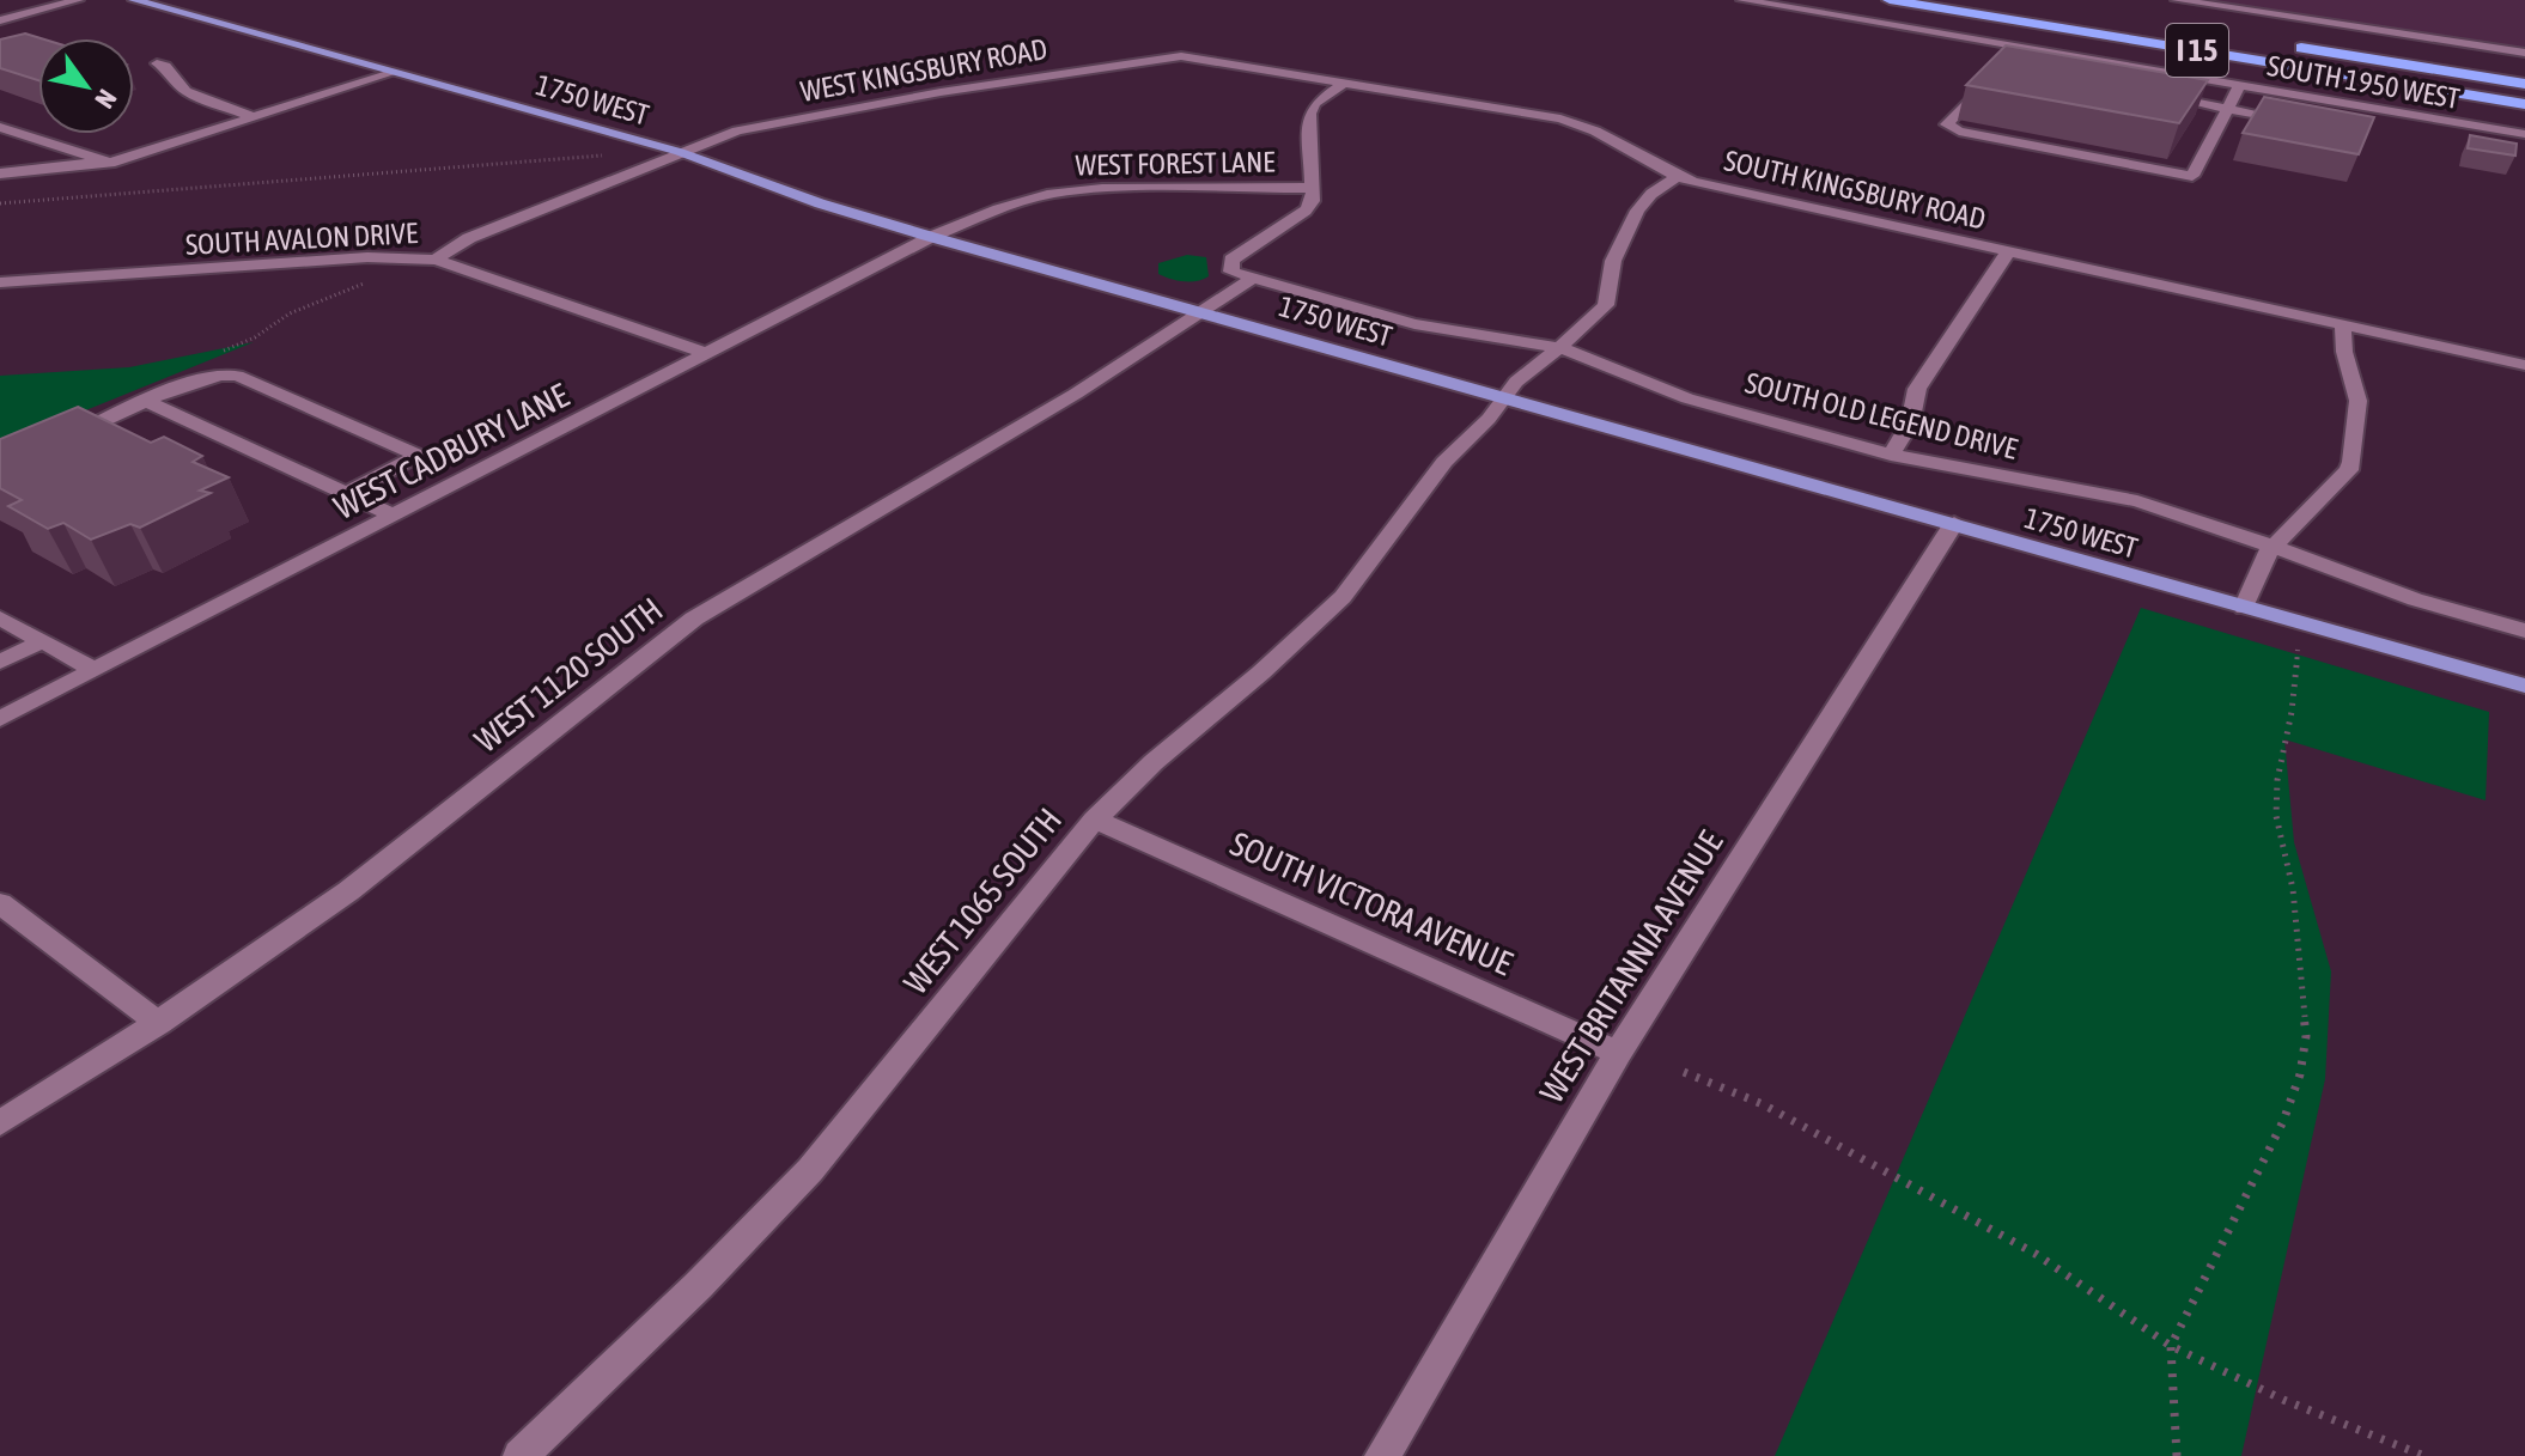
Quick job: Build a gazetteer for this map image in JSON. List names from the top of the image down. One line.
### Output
{"streets":{"highway":["I 15"],"main road":["1750 WEST"],"street":["WEST KINGSBURY ROAD","SOUTH 1950 WEST","WEST FOREST LANE","SOUTH KINGSBURY ROAD","SOUTH AVALON DRIVE","SOUTH OLD LEGEND DRIVE","WEST CADBURY LANE","WEST 1120 SOUTH","WEST 1065 SOUTH","SOUTH VICTORA AVENUE","WEST BRITANNIA AVENUE"]},"crossings":[["WEST KINGSBURY ROAD","1750 WEST"],["WEST KINGSBURY ROAD","SOUTH KINGSBURY ROAD"],["WEST KINGSBURY ROAD","SOUTH AVALON DRIVE"],["1750 WEST","WEST FOREST LANE"],["1750 WEST","WEST CADBURY LANE"],["1750 WEST","WEST 1120 SOUTH"],["1750 WEST","WEST 1065 SOUTH"],["1750 WEST","WEST BRITANNIA AVENUE"],["WEST FOREST LANE","SOUTH OLD LEGEND DRIVE"],["WEST FOREST LANE","WEST CADBURY LANE"],["SOUTH KINGSBURY ROAD","WEST 1065 SOUTH"],["SOUTH AVALON DRIVE","WEST CADBURY LANE"],["SOUTH OLD LEGEND DRIVE","WEST 1120 SOUTH"],["SOUTH OLD LEGEND DRIVE","WEST 1065 SOUTH"],["WEST 1065 SOUTH","SOUTH VICTORA AVENUE"],["SOUTH VICTORA AVENUE","WEST BRITANNIA AVENUE"]],"north":"bottom right"}
